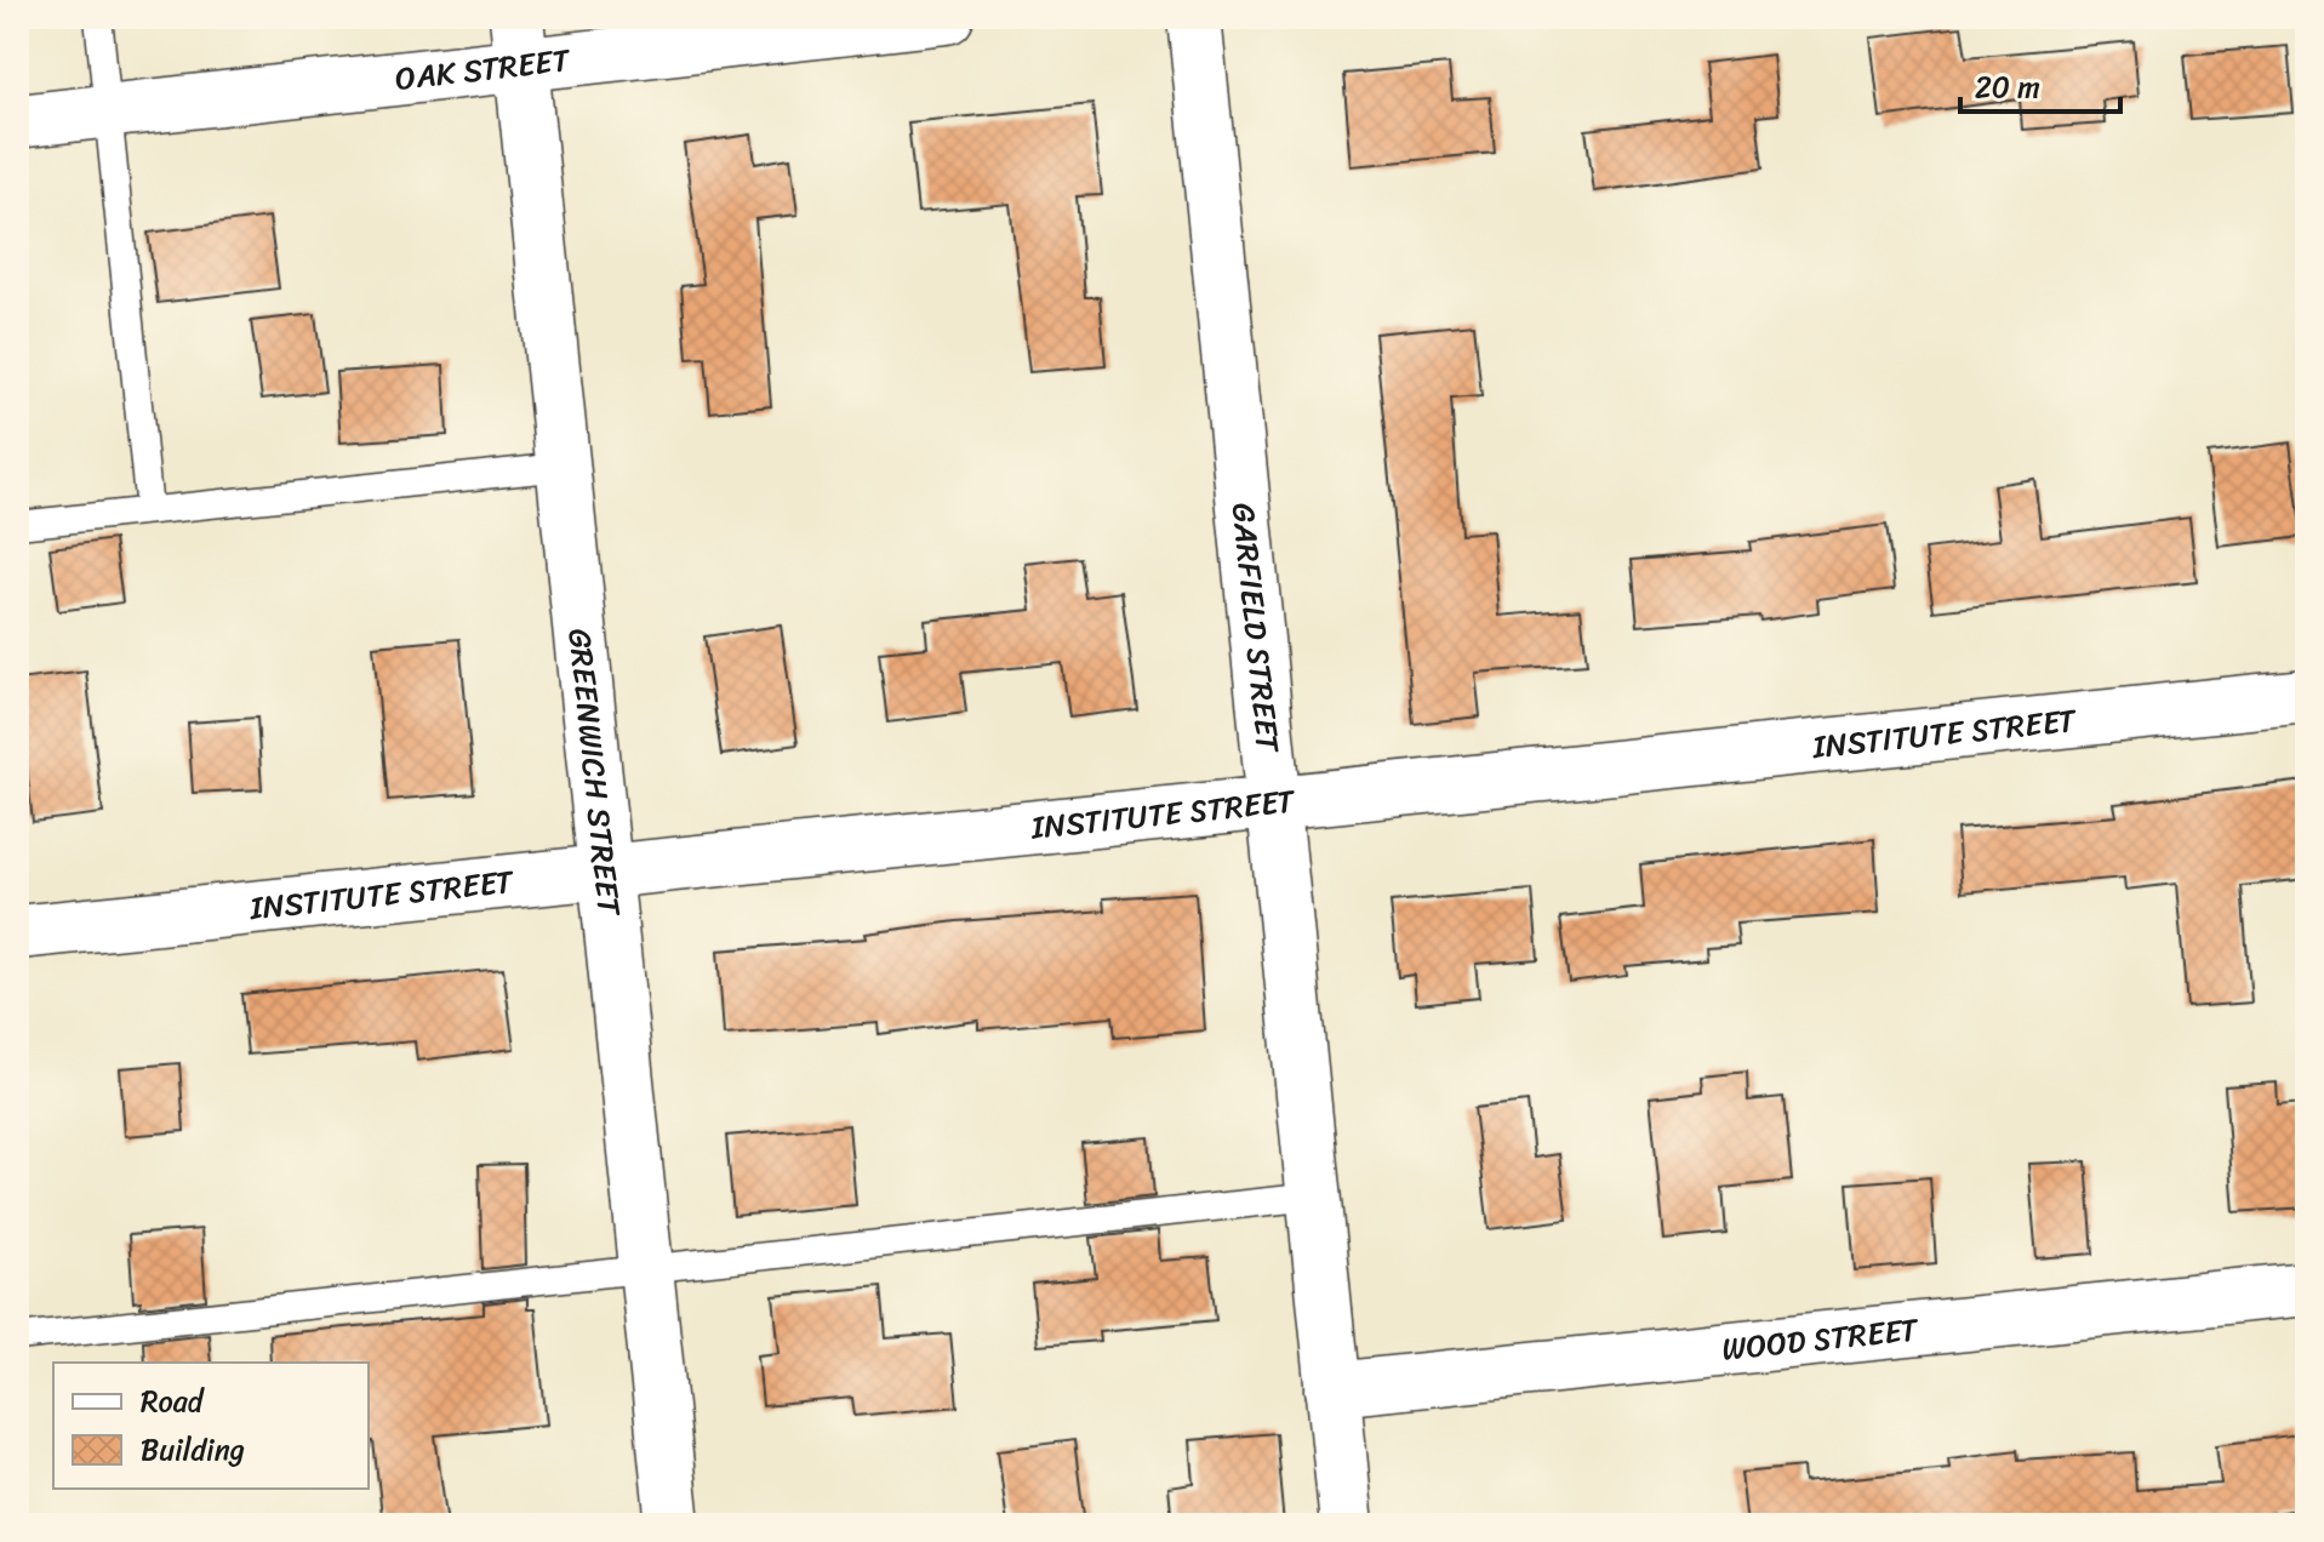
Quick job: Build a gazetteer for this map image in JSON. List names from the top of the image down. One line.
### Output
{"streets":{"street":["OAK STREET","GARFIELD STREET","INSTITUTE STREET","GREENWICH STREET","WOOD STREET"]},"crossings":[["OAK STREET","GREENWICH STREET"],["GARFIELD STREET","INSTITUTE STREET"],["GARFIELD STREET","WOOD STREET"],["INSTITUTE STREET","GREENWICH STREET"]],"legend":["Road","Building"],"scale_bar":"20 m"}
